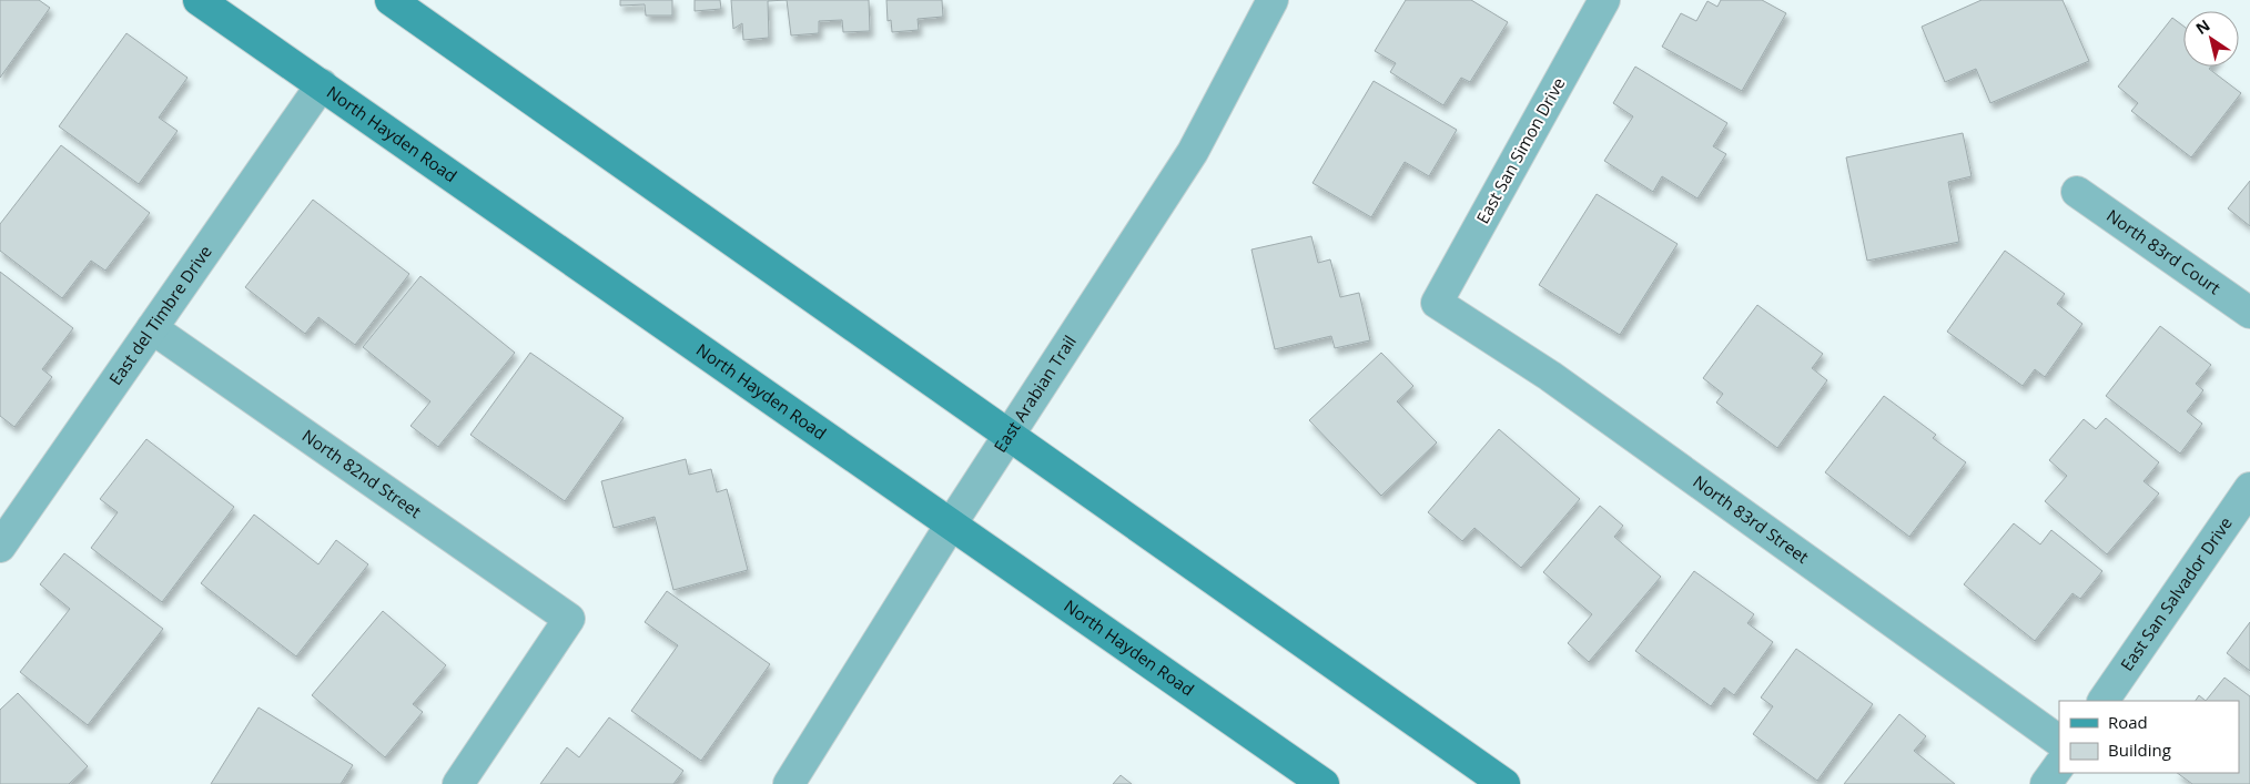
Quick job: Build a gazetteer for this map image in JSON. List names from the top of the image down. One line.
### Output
{"streets":{"main road":["North Hayden Road"],"street":["East San Simon Drive","North 83rd Court","East del Timbre Drive","East Arabian Trail","North 82nd Street","North 83rd Street","East San Salvador Drive"]},"crossings":[["North Hayden Road","East del Timbre Drive"],["North Hayden Road","East Arabian Trail"],["East San Simon Drive","North 83rd Street"],["East del Timbre Drive","North 82nd Street"]],"legend":["Road","Building"],"north":"top left"}
